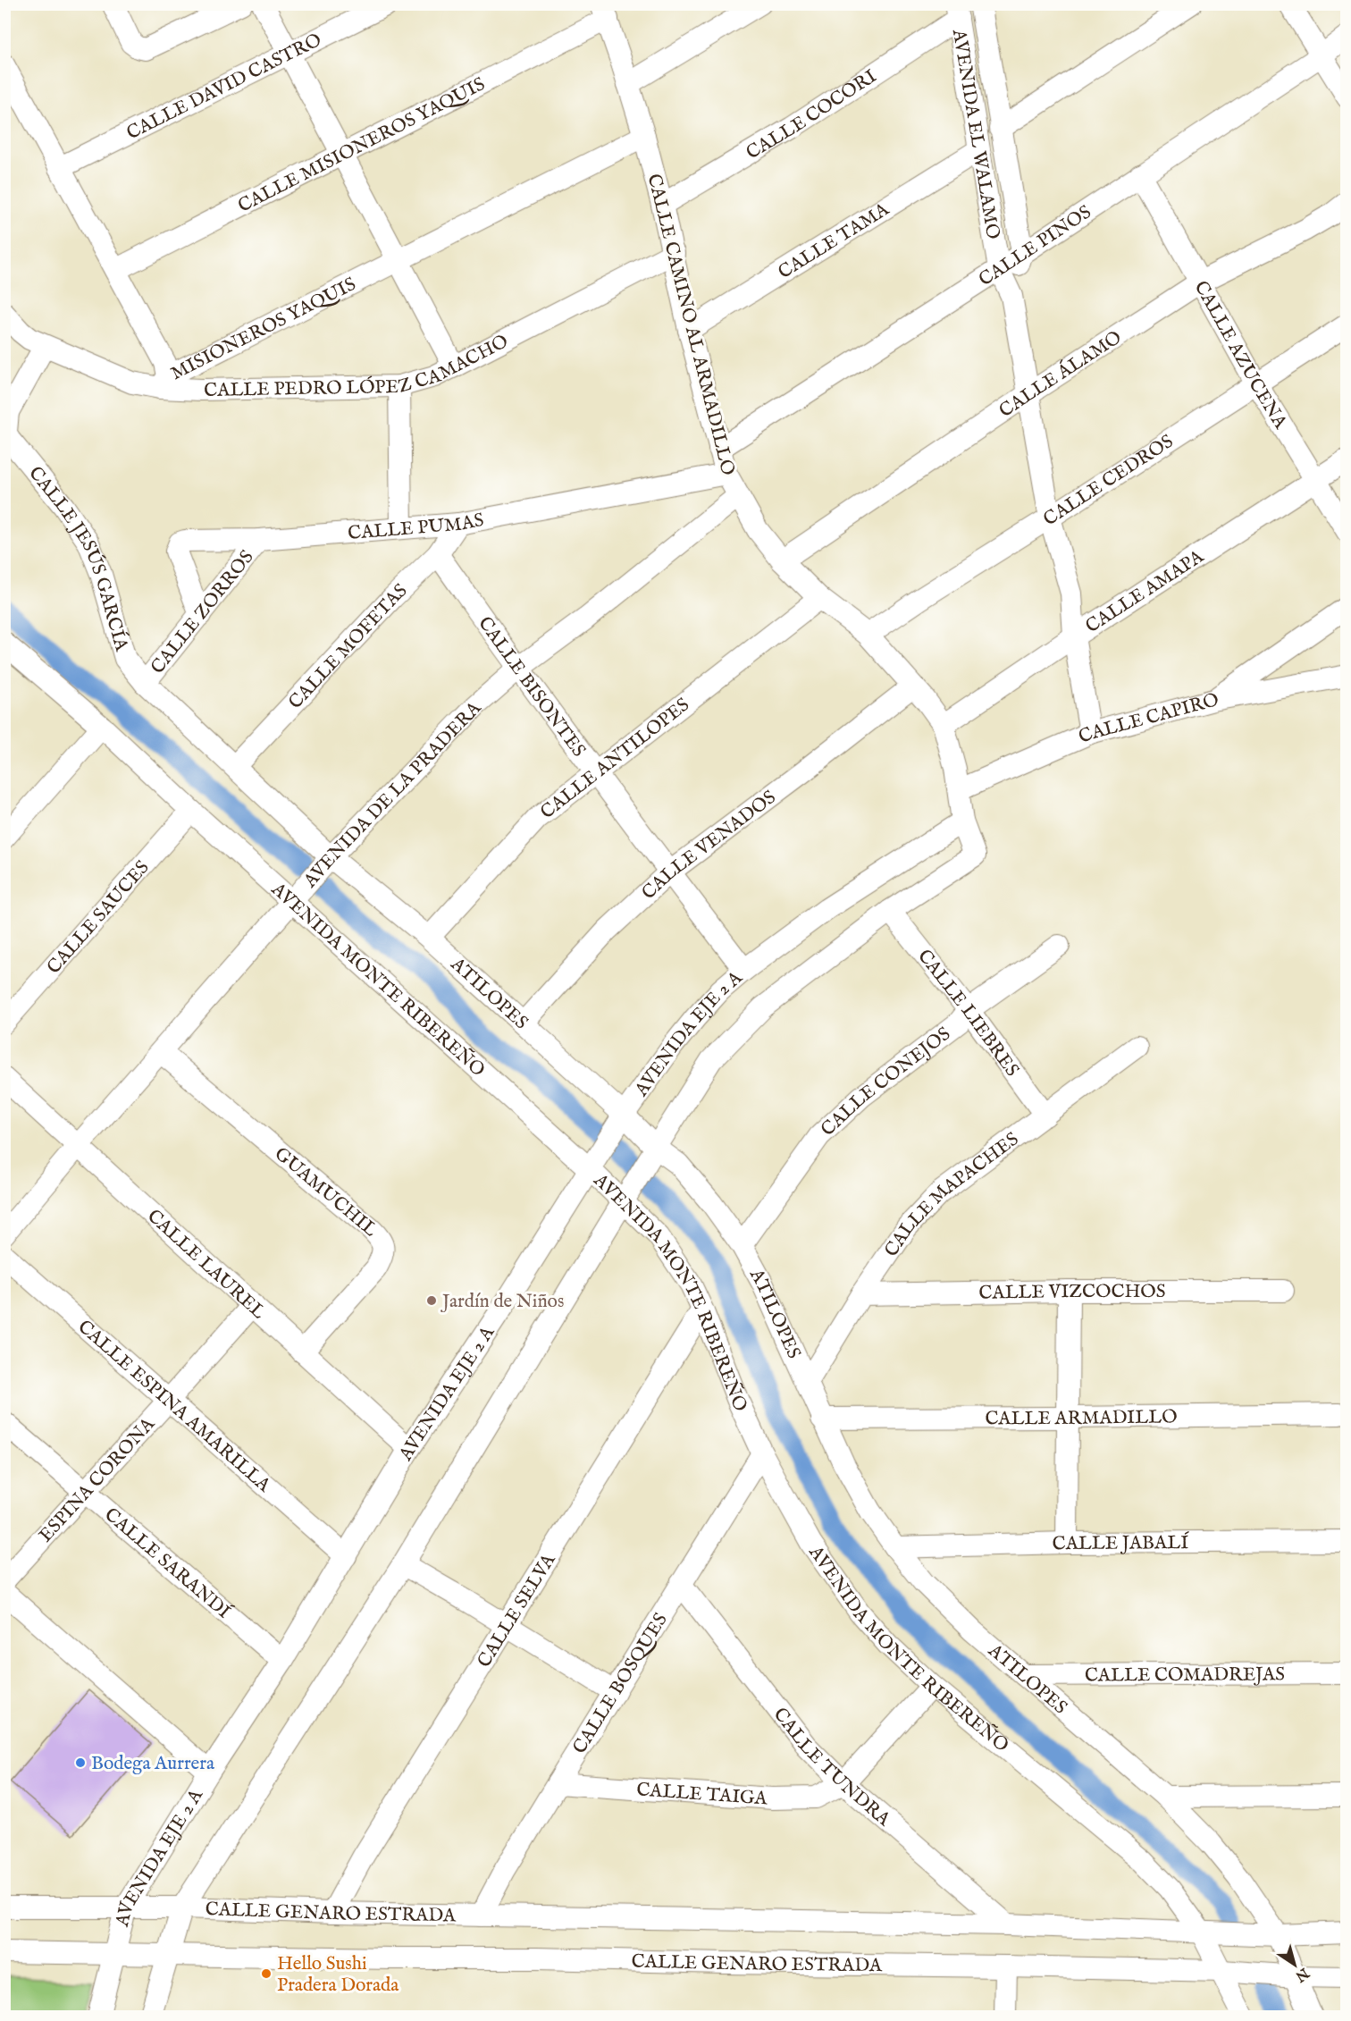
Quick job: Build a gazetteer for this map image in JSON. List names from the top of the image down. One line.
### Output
{"streets":{"street":["CALLE DAVID CASTRO","CALLE COCORI","AVENIDA EL WALAMO","CALLE MISIONEROS YAQUIS","CALLE TAMA","CALLE PINOS","MISIONEROS YAQUIS","CALLE CAMINO AL ARMADILLO","CALLE AZUCENA","CALLE PEDRO LÓPEZ CAMACHO","CALLE ÁLAMO","CALLE CEDROS","CALLE PUMAS","CALLE JESÚS GARCÍA","CALLE AMAPA","CALLE ZORROS","CALLE MOFETAS","CALLE BISONTES","CALLE CAPIRO","CALLE ANTILOPES","AVENIDA DE LA PRADERA","CALLE VENADOS","CALLE SAUCES","AVENIDA MONTE RIBEREÑO","ATILOPES","CALLE LIEBRES","AVENIDA EJE 2 A","CALLE CONEJOS","GUAMUCHIL","CALLE MAPACHES","CALLE LAUREL","CALLE VIZCOCHOS","CALLE ESPINA AMARILLA","CALLE ARMADILLO","ESPINA CORONA","CALLE JABALÍ","CALLE SARANDÍ","CALLE SELVA","CALLE COMADREJAS","CALLE BOSQUES","CALLE TUNDRA","CALLE TAIGA","CALLE GENARO ESTRADA"]},"crossings":[["CALLE DAVID CASTRO","MISIONEROS YAQUIS"],["CALLE COCORI","AVENIDA EL WALAMO"],["CALLE COCORI","CALLE CAMINO AL ARMADILLO"],["AVENIDA EL WALAMO","CALLE TAMA"],["AVENIDA EL WALAMO","CALLE PINOS"],["AVENIDA EL WALAMO","CALLE ÁLAMO"],["AVENIDA EL WALAMO","CALLE CEDROS"],["AVENIDA EL WALAMO","CALLE AMAPA"],["AVENIDA EL WALAMO","CALLE CAPIRO"],["CALLE MISIONEROS YAQUIS","MISIONEROS YAQUIS"],["CALLE MISIONEROS YAQUIS","CALLE CAMINO AL ARMADILLO"],["CALLE TAMA","CALLE CAMINO AL ARMADILLO"],["CALLE PINOS","CALLE CAMINO AL ARMADILLO"],["CALLE PINOS","CALLE AZUCENA"],["MISIONEROS YAQUIS","CALLE CAMINO AL ARMADILLO"],["MISIONEROS YAQUIS","CALLE PEDRO LÓPEZ CAMACHO"],["CALLE CAMINO AL ARMADILLO","CALLE PEDRO LÓPEZ CAMACHO"],["CALLE CAMINO AL ARMADILLO","CALLE ÁLAMO"],["CALLE CAMINO AL ARMADILLO","CALLE CEDROS"],["CALLE CAMINO AL ARMADILLO","CALLE PUMAS"],["CALLE CAMINO AL ARMADILLO","CALLE AMAPA"],["CALLE CAMINO AL ARMADILLO","CALLE CAPIRO"],["CALLE CAMINO AL ARMADILLO","CALLE ANTILOPES"],["CALLE CAMINO AL ARMADILLO","AVENIDA DE LA PRADERA"],["CALLE CAMINO AL ARMADILLO","CALLE VENADOS"],["CALLE CAMINO AL ARMADILLO","AVENIDA EJE 2 A"],["CALLE AZUCENA","CALLE ÁLAMO"],["CALLE AZUCENA","CALLE CEDROS"],["CALLE AZUCENA","CALLE AMAPA"],["CALLE PUMAS","CALLE ZORROS"],["CALLE PUMAS","CALLE MOFETAS"],["CALLE JESÚS GARCÍA","CALLE ZORROS"],["CALLE JESÚS GARCÍA","ATILOPES"],["CALLE ZORROS","ATILOPES"],["CALLE MOFETAS","CALLE BISONTES"],["CALLE MOFETAS","ATILOPES"],["CALLE BISONTES","CALLE ANTILOPES"],["CALLE BISONTES","AVENIDA DE LA PRADERA"],["CALLE BISONTES","CALLE VENADOS"],["CALLE BISONTES","AVENIDA EJE 2 A"],["CALLE ANTILOPES","ATILOPES"],["AVENIDA DE LA PRADERA","AVENIDA MONTE RIBEREÑO"],["AVENIDA DE LA PRADERA","ATILOPES"],["AVENIDA DE LA PRADERA","GUAMUCHIL"],["AVENIDA DE LA PRADERA","CALLE LAUREL"],["CALLE VENADOS","ATILOPES"],["CALLE SAUCES","AVENIDA MONTE RIBEREÑO"],["AVENIDA MONTE RIBEREÑO","AVENIDA EJE 2 A"],["AVENIDA MONTE RIBEREÑO","CALLE SELVA"],["AVENIDA MONTE RIBEREÑO","CALLE BOSQUES"],["AVENIDA MONTE RIBEREÑO","CALLE TAIGA"],["AVENIDA MONTE RIBEREÑO","CALLE GENARO ESTRADA"],["ATILOPES","AVENIDA EJE 2 A"],["ATILOPES","CALLE CONEJOS"],["ATILOPES","CALLE MAPACHES"],["ATILOPES","CALLE ARMADILLO"],["ATILOPES","CALLE JABALÍ"],["ATILOPES","CALLE COMADREJAS"],["ATILOPES","CALLE GENARO ESTRADA"],["CALLE LIEBRES","AVENIDA EJE 2 A"],["CALLE LIEBRES","CALLE CONEJOS"],["CALLE LIEBRES","CALLE MAPACHES"],["AVENIDA EJE 2 A","CALLE LAUREL"],["AVENIDA EJE 2 A","CALLE ESPINA AMARILLA"],["AVENIDA EJE 2 A","CALLE SARANDÍ"],["AVENIDA EJE 2 A","CALLE GENARO ESTRADA"],["GUAMUCHIL","CALLE LAUREL"],["CALLE MAPACHES","CALLE VIZCOCHOS"],["CALLE LAUREL","ESPINA CORONA"],["CALLE ESPINA AMARILLA","ESPINA CORONA"],["ESPINA CORONA","CALLE SARANDÍ"],["CALLE SELVA","CALLE GENARO ESTRADA"],["CALLE BOSQUES","CALLE TUNDRA"],["CALLE BOSQUES","CALLE TAIGA"],["CALLE BOSQUES","CALLE GENARO ESTRADA"],["CALLE TUNDRA","CALLE TAIGA"],["CALLE TUNDRA","CALLE GENARO ESTRADA"]],"places":["Jardín de Niños","Bodega Aurrera","Hello Sushi Pradera Dorada"],"north":"bottom right"}
